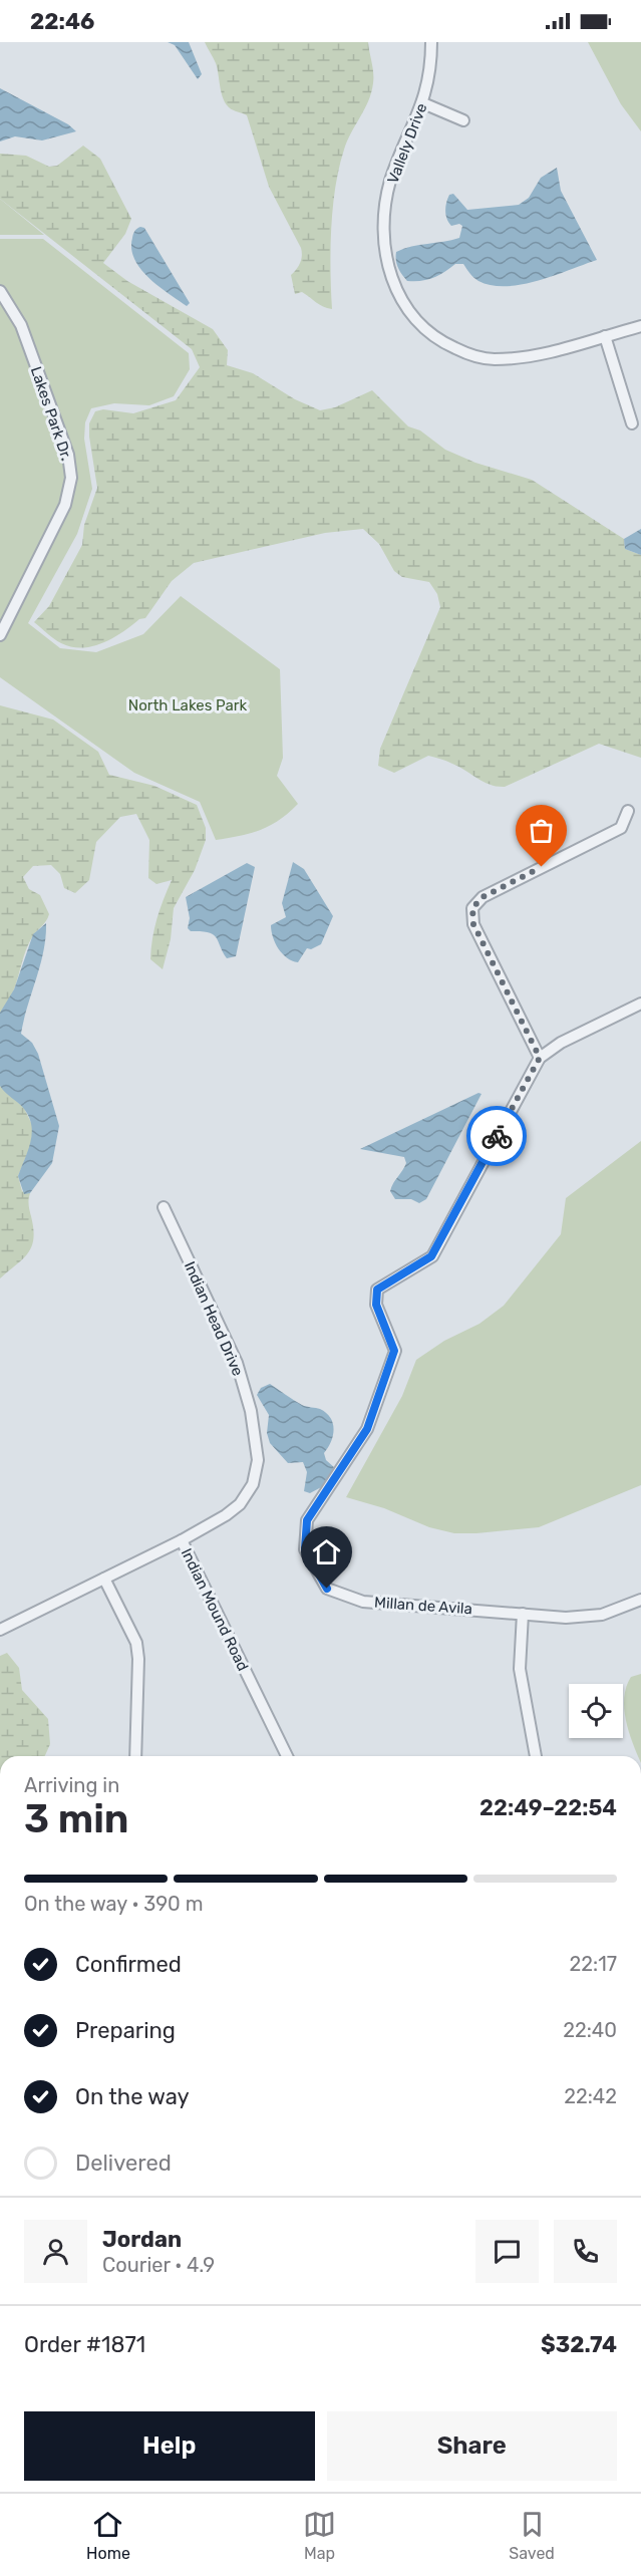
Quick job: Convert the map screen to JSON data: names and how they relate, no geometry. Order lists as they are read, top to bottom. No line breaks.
{"streets":{"street":["Vallely Drive","Lakes Park Dr.","Indian Head Drive","Millan de Avila","Indian Mound Road"]},"crossings":[["Indian Head Drive","Indian Mound Road"]],"parks":["North Lakes Park"],"page":{"status":"22:46","heading":["3 min","Arriving in","22:49–22:54"],"panel":["Jordan","Courier · 4.9","Order #1871","$32.74"],"bar":"On the way · 390 m","list":[["Confirmed","22:17"],["Preparing","22:40"],["On the way","22:42"],"Delivered"],"buttons":["Help","Share"],"tabs":["Home","Map","Saved"]}}
